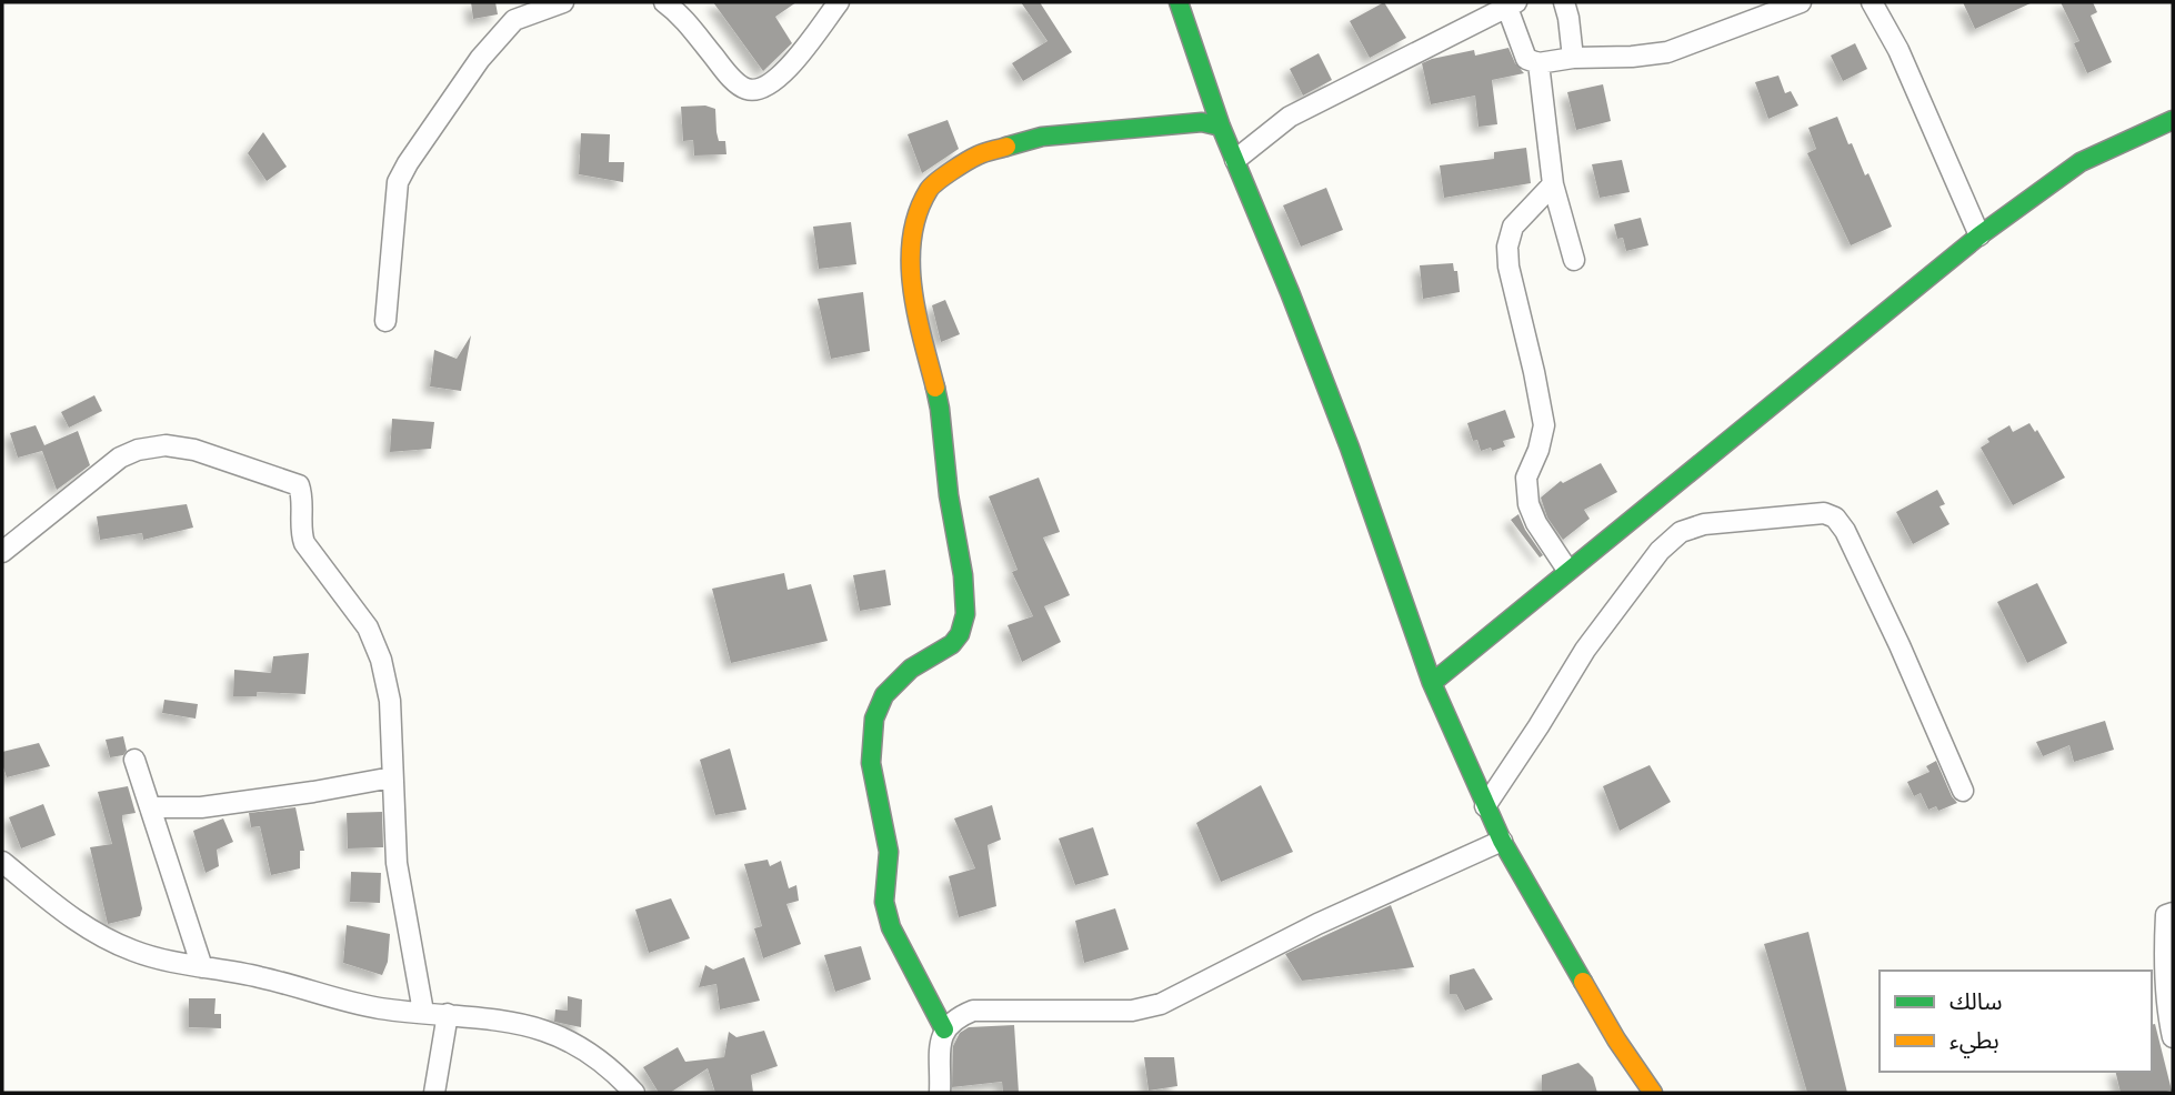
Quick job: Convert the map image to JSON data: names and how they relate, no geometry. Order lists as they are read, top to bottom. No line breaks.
{"legend":["سالك","بطيء"]}
